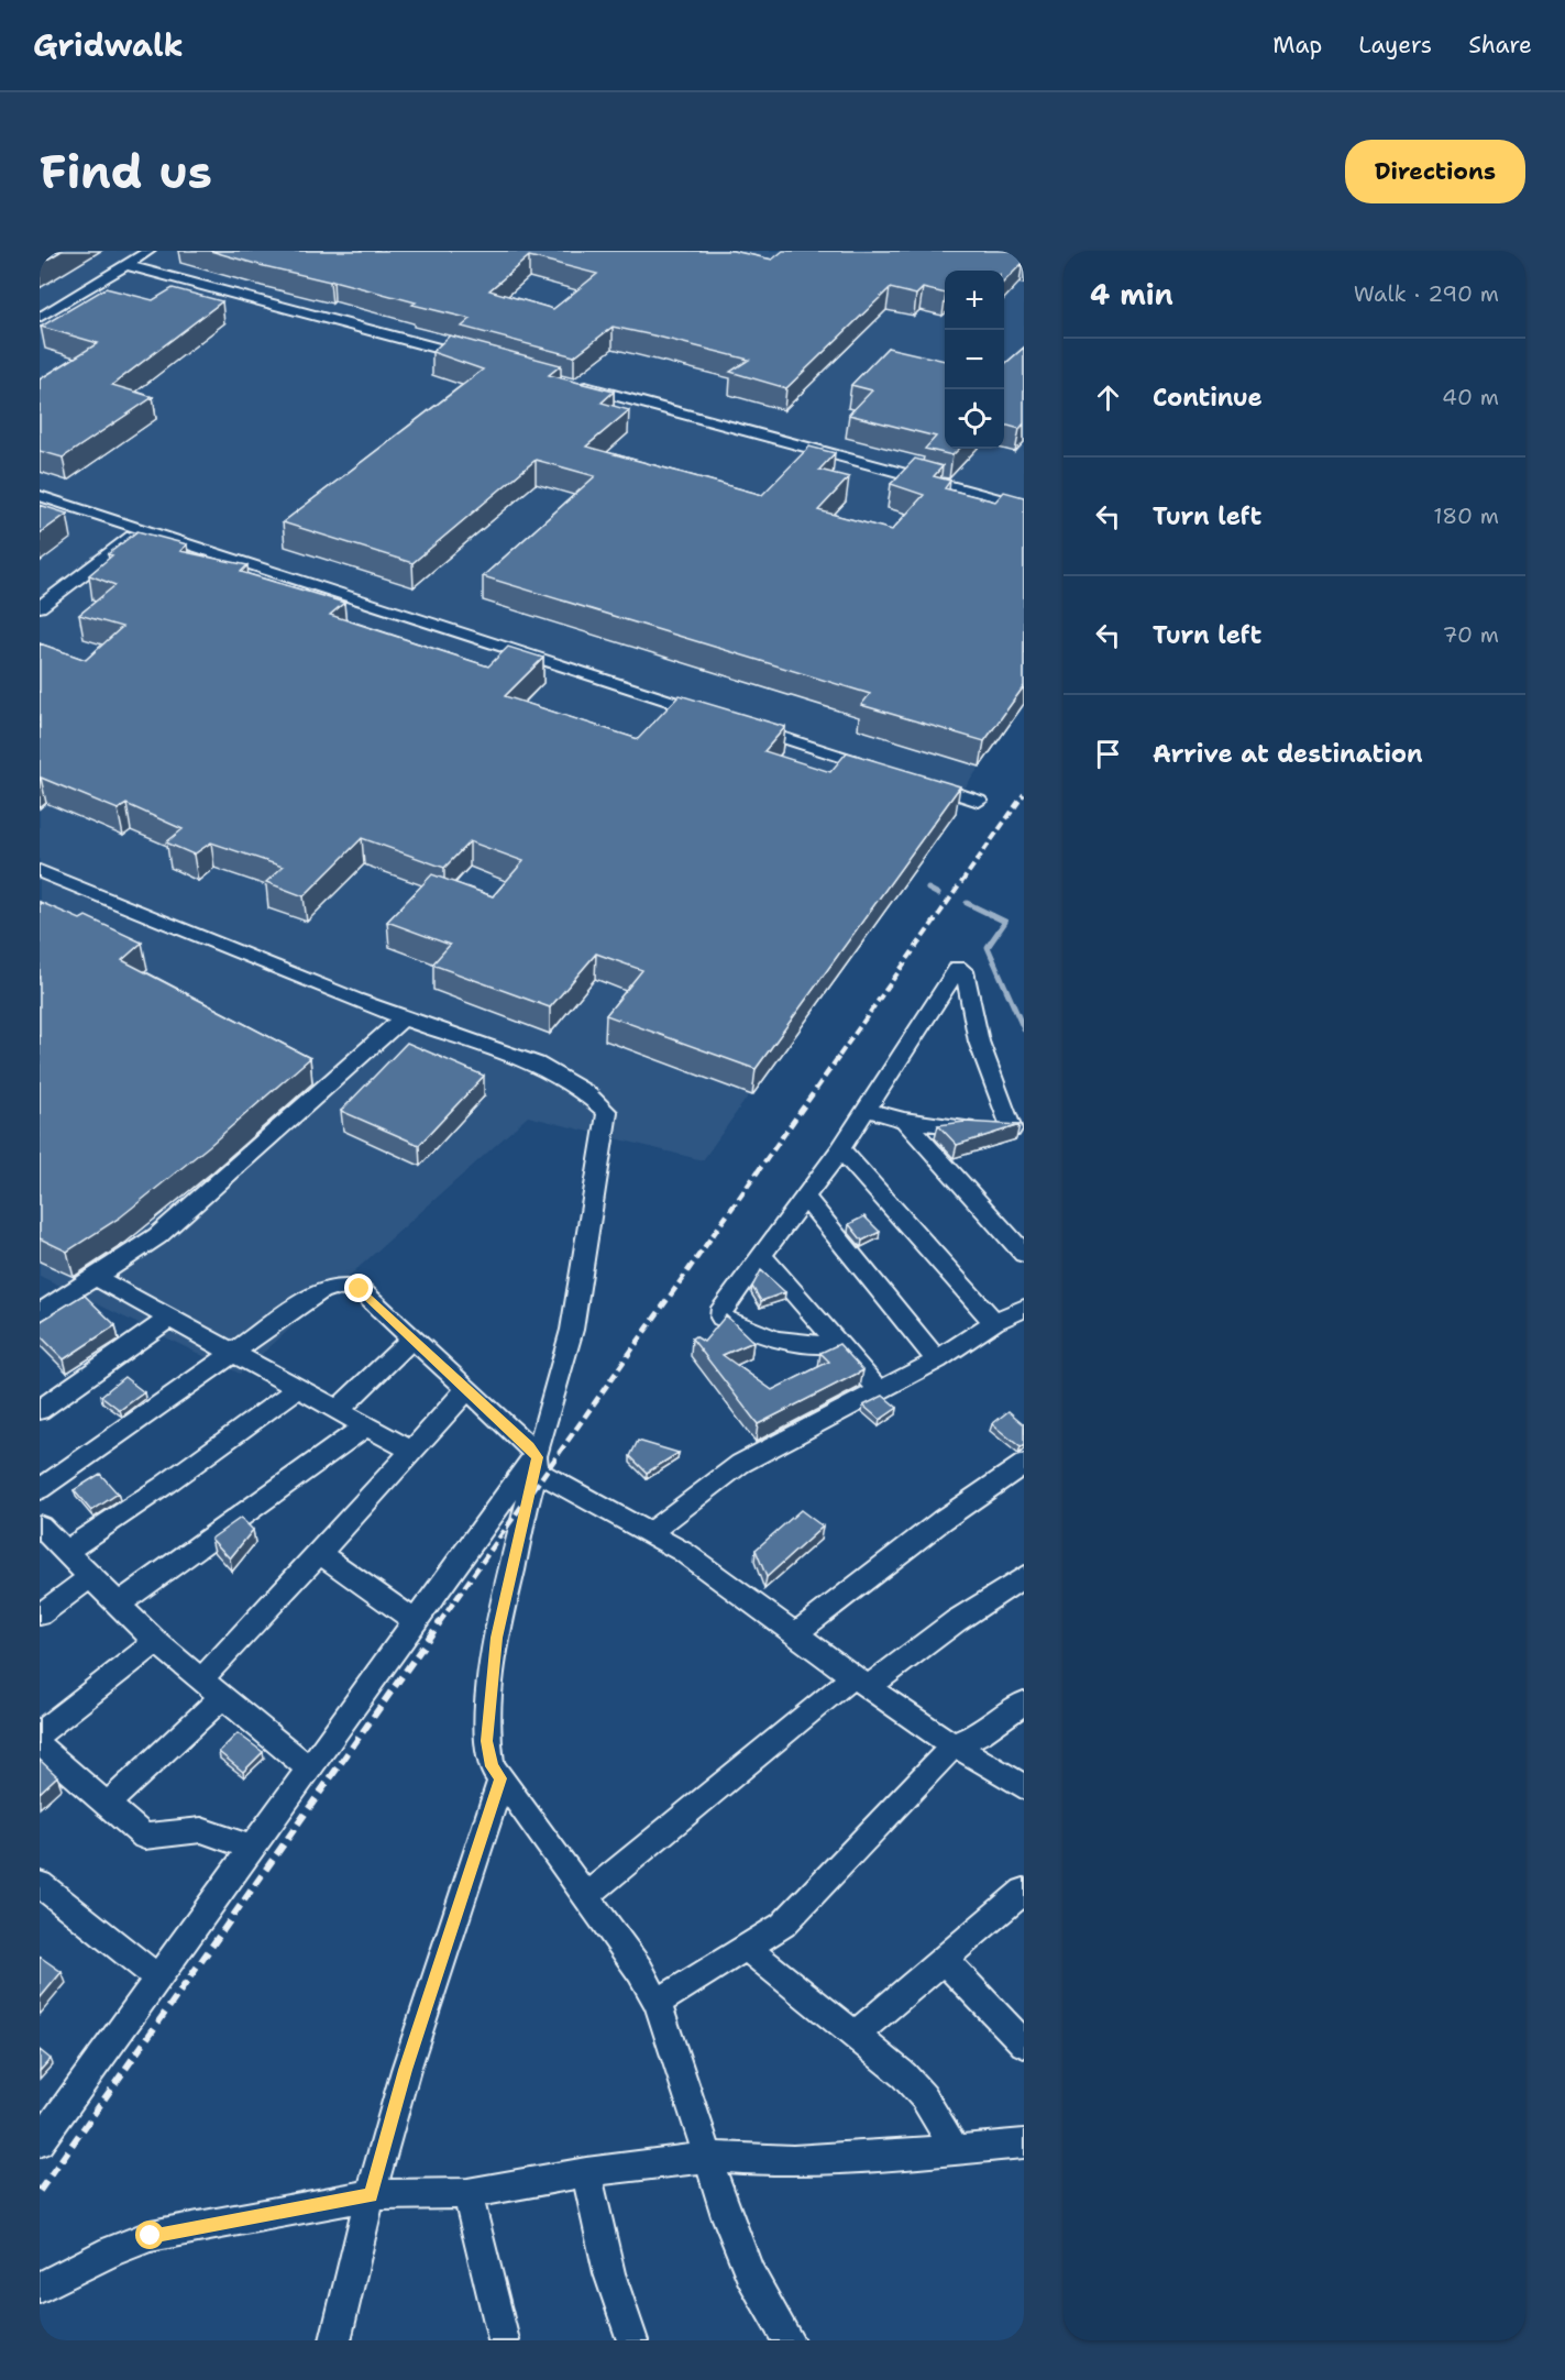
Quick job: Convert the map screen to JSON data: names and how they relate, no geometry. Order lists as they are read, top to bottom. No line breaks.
{"page":{"header":"Gridwalk","nav":["Map","Layers","Share"],"buttons":"Directions","title":"Find us","heading":["4 min","Walk · 290 m"],"map_buttons":["+","−"],"list":[["Continue","40 m"],["Turn left","180 m"],["Turn left","70 m"],"Arrive at destination"]}}
